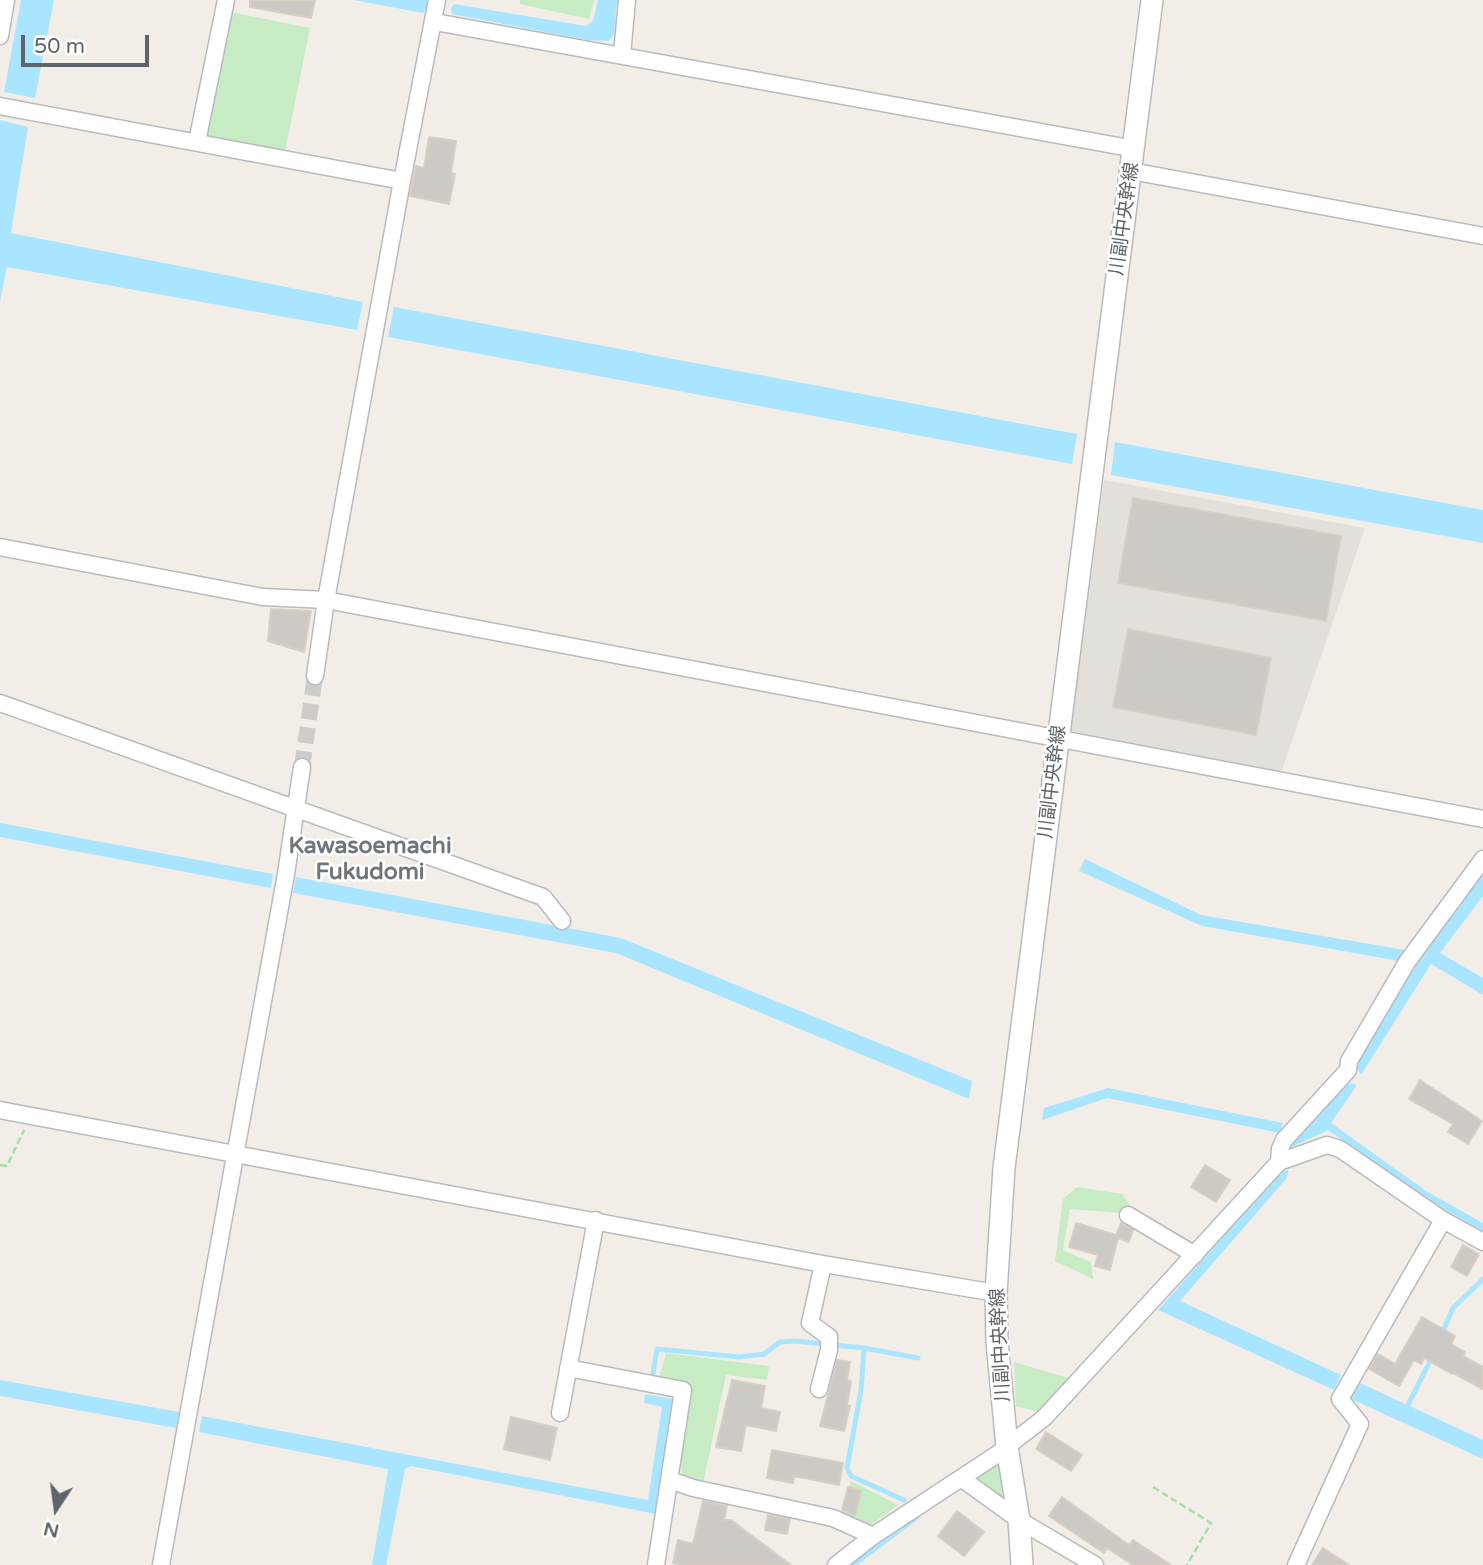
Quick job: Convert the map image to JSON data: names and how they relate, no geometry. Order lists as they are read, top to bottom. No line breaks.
{"streets":{"street":["川副中央幹線"]},"districts":["Kawasoemachi Fukudomi"],"scale_bar":"50 m","north":"bottom"}
